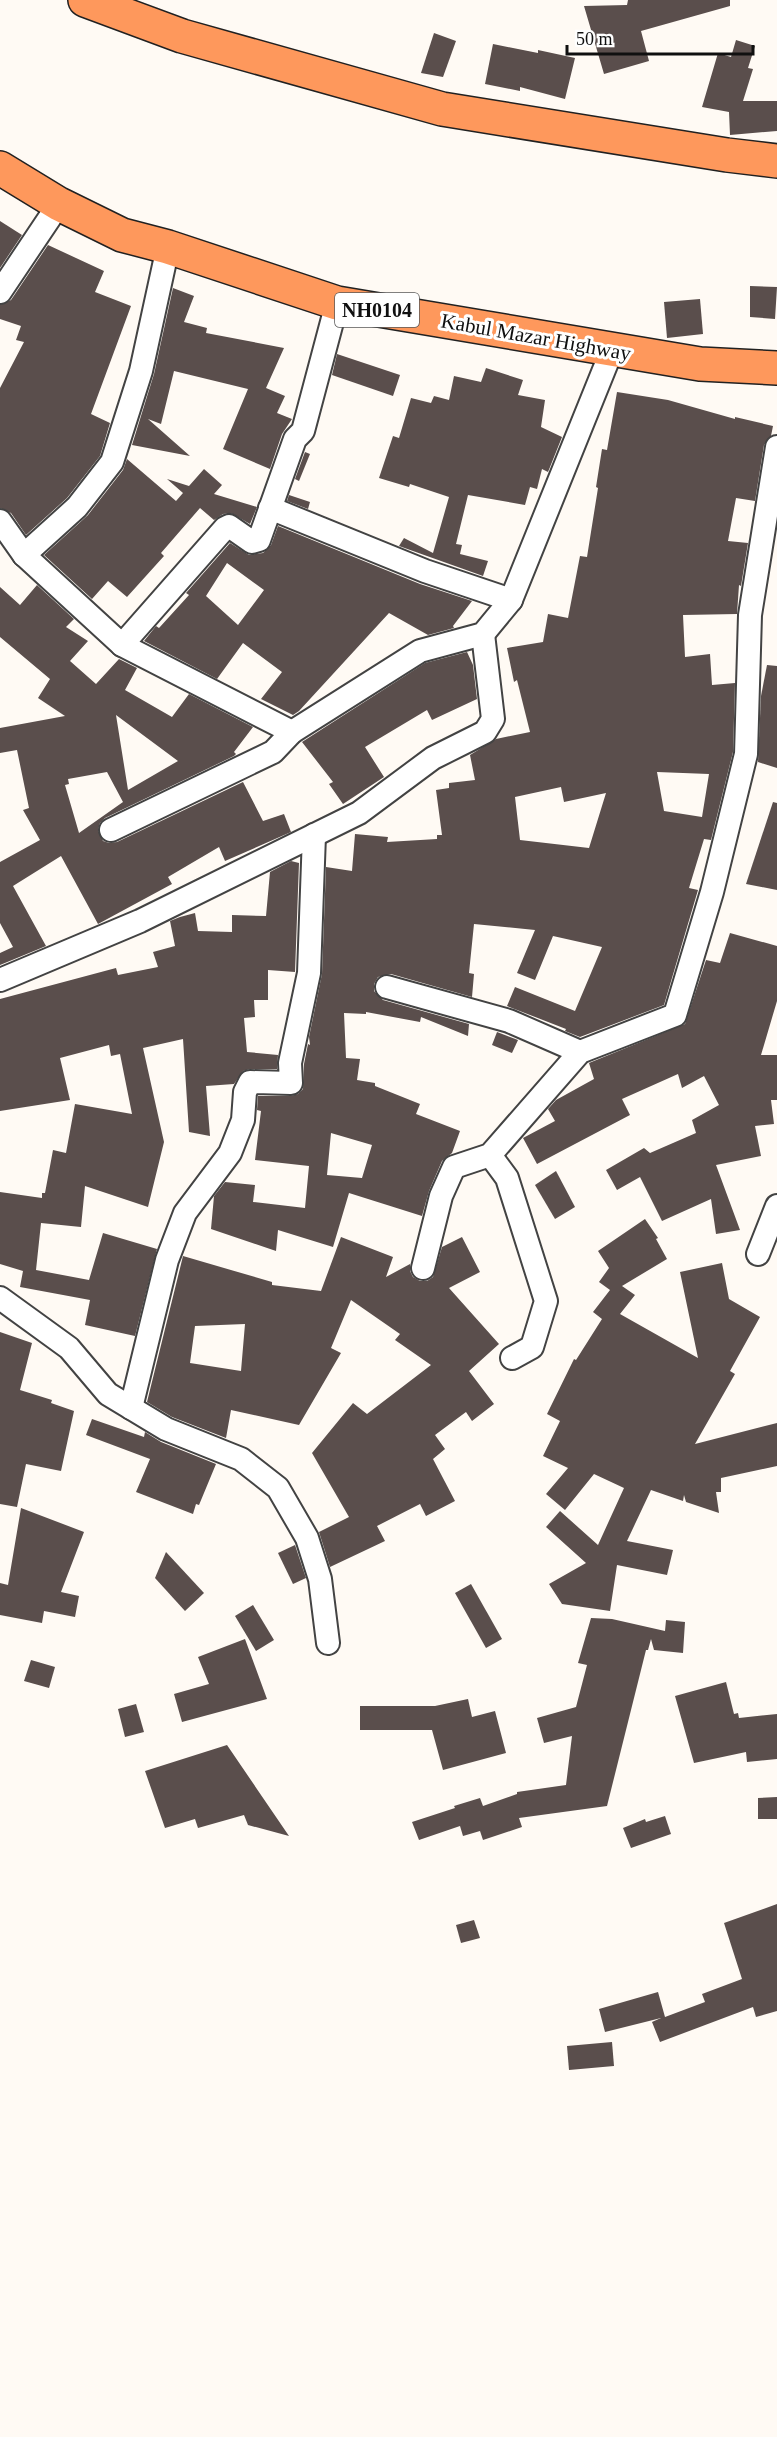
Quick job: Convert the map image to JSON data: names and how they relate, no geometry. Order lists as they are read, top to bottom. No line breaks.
{"streets":{"highway":["NH0104","Kabul Mazar Highway"]},"scale_bar":"50 m"}
